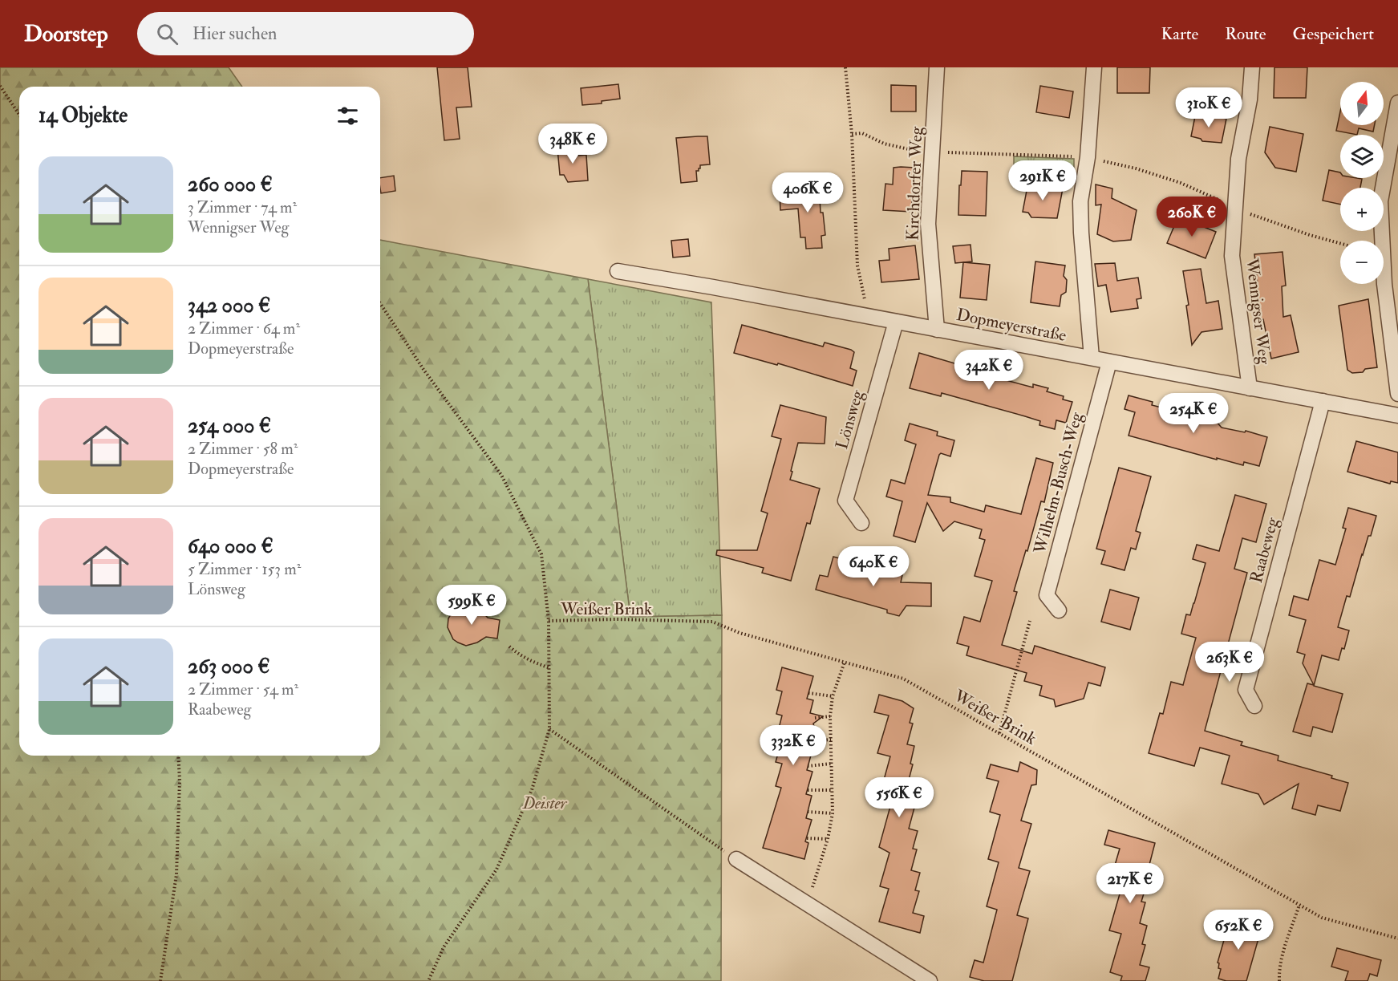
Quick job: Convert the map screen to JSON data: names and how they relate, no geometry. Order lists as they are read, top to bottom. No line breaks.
{"streets":{"street":["Kirchdorfer Weg","Wennigser Weg","Dopmeyerstraße","Lönsweg","Wilhelm-Busch-Weg","Raabeweg"],"path":["Weißer Brink"]},"crossings":[["Kirchdorfer Weg","Dopmeyerstraße"],["Wennigser Weg","Dopmeyerstraße"],["Dopmeyerstraße","Lönsweg"],["Dopmeyerstraße","Wilhelm-Busch-Weg"],["Dopmeyerstraße","Raabeweg"]],"parks":["Deister"],"north":"top","page":{"header":"Doorstep","search":"Hier suchen","nav":["Karte","Route","Gespeichert"],"map_buttons":["+","−"],"heading":"14 Objekte","price":["310K €","348K €","291K €","406K €","260K €","342K €","254K €","640K €","599K €","263K €","332K €","556K €","217K €","652K €"],"list":[{"name":"260 000 €","note":"3 Zimmer · 74 m² · Wennigser Weg"},{"name":"342 000 €","note":"2 Zimmer · 64 m² · Dopmeyerstraße"},{"name":"254 000 €","note":"2 Zimmer · 58 m² · Dopmeyerstraße"},{"name":"640 000 €","note":"5 Zimmer · 153 m² · Lönsweg"},{"name":"263 000 €","note":"2 Zimmer · 54 m² · Raabeweg"}]}}
